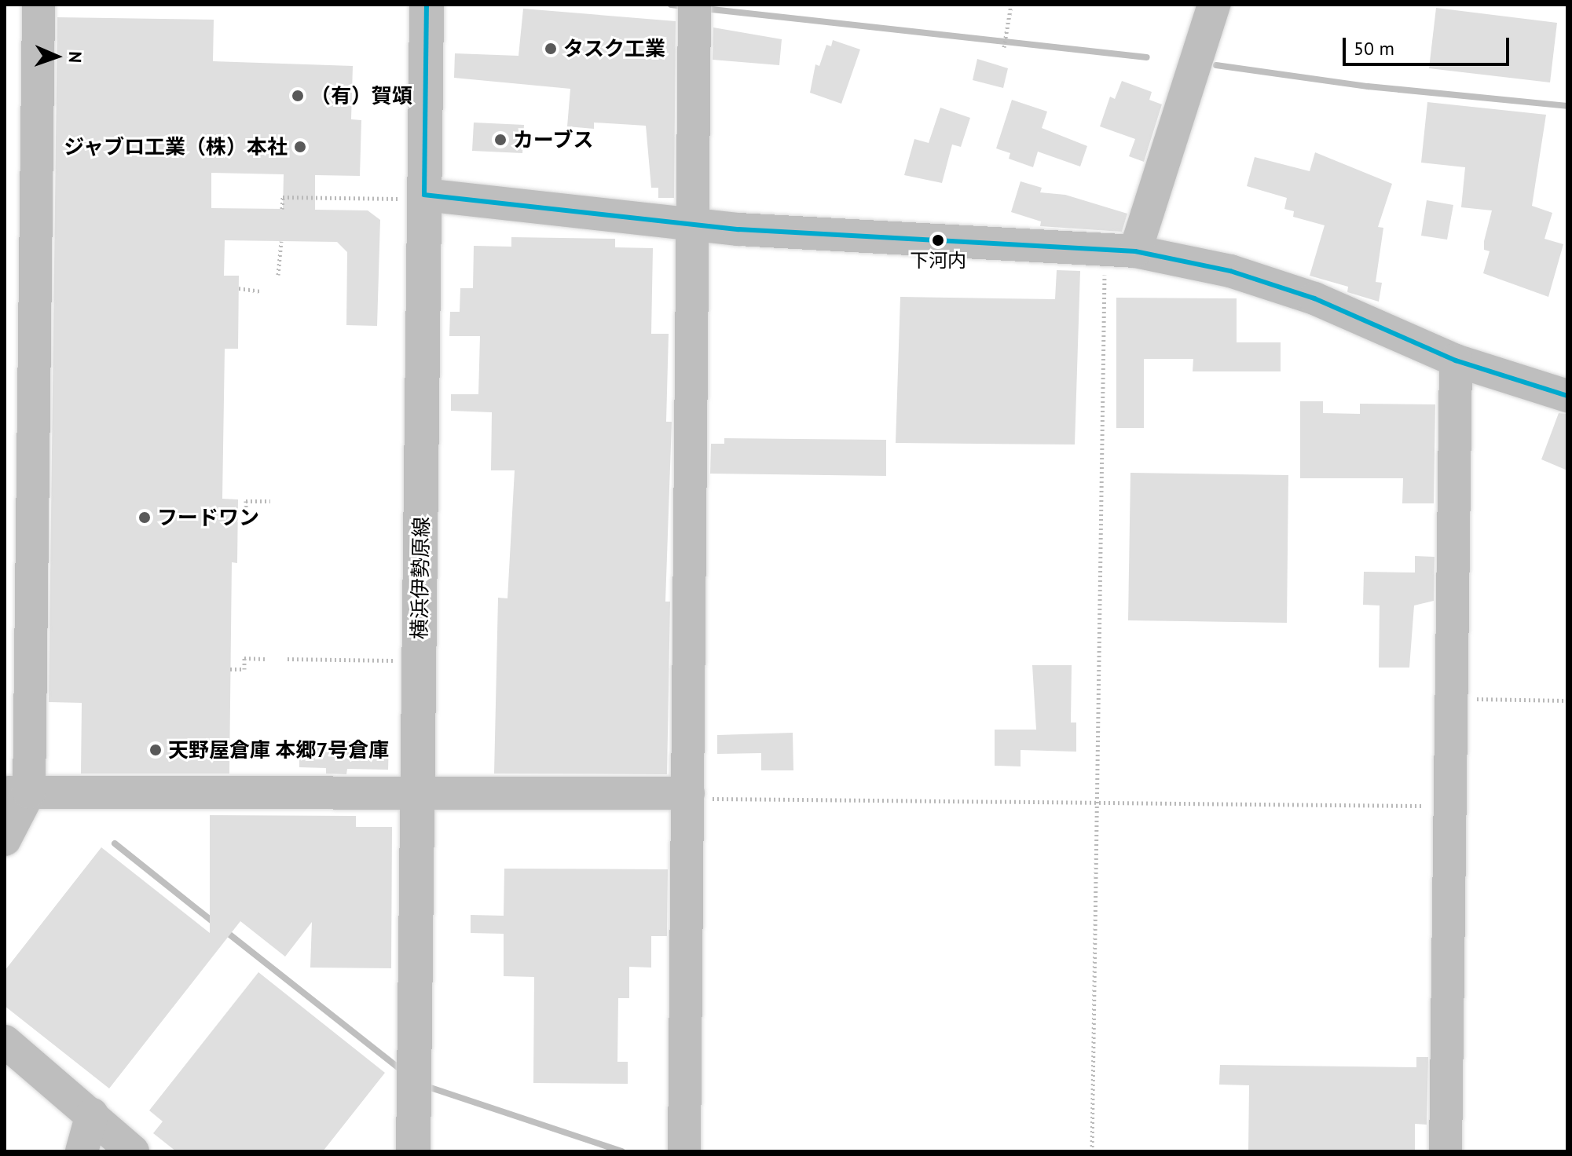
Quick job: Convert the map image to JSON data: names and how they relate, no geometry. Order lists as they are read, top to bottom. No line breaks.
{"streets":{"main road":["横浜伊勢原線"]},"places":["タスク工業","（有）賀頌","カーブス","ジャブロ工業（株）本社","下河内","フードワン","天野屋倉庫 本郷7号倉庫"],"scale_bar":"50 m","north":"right"}
